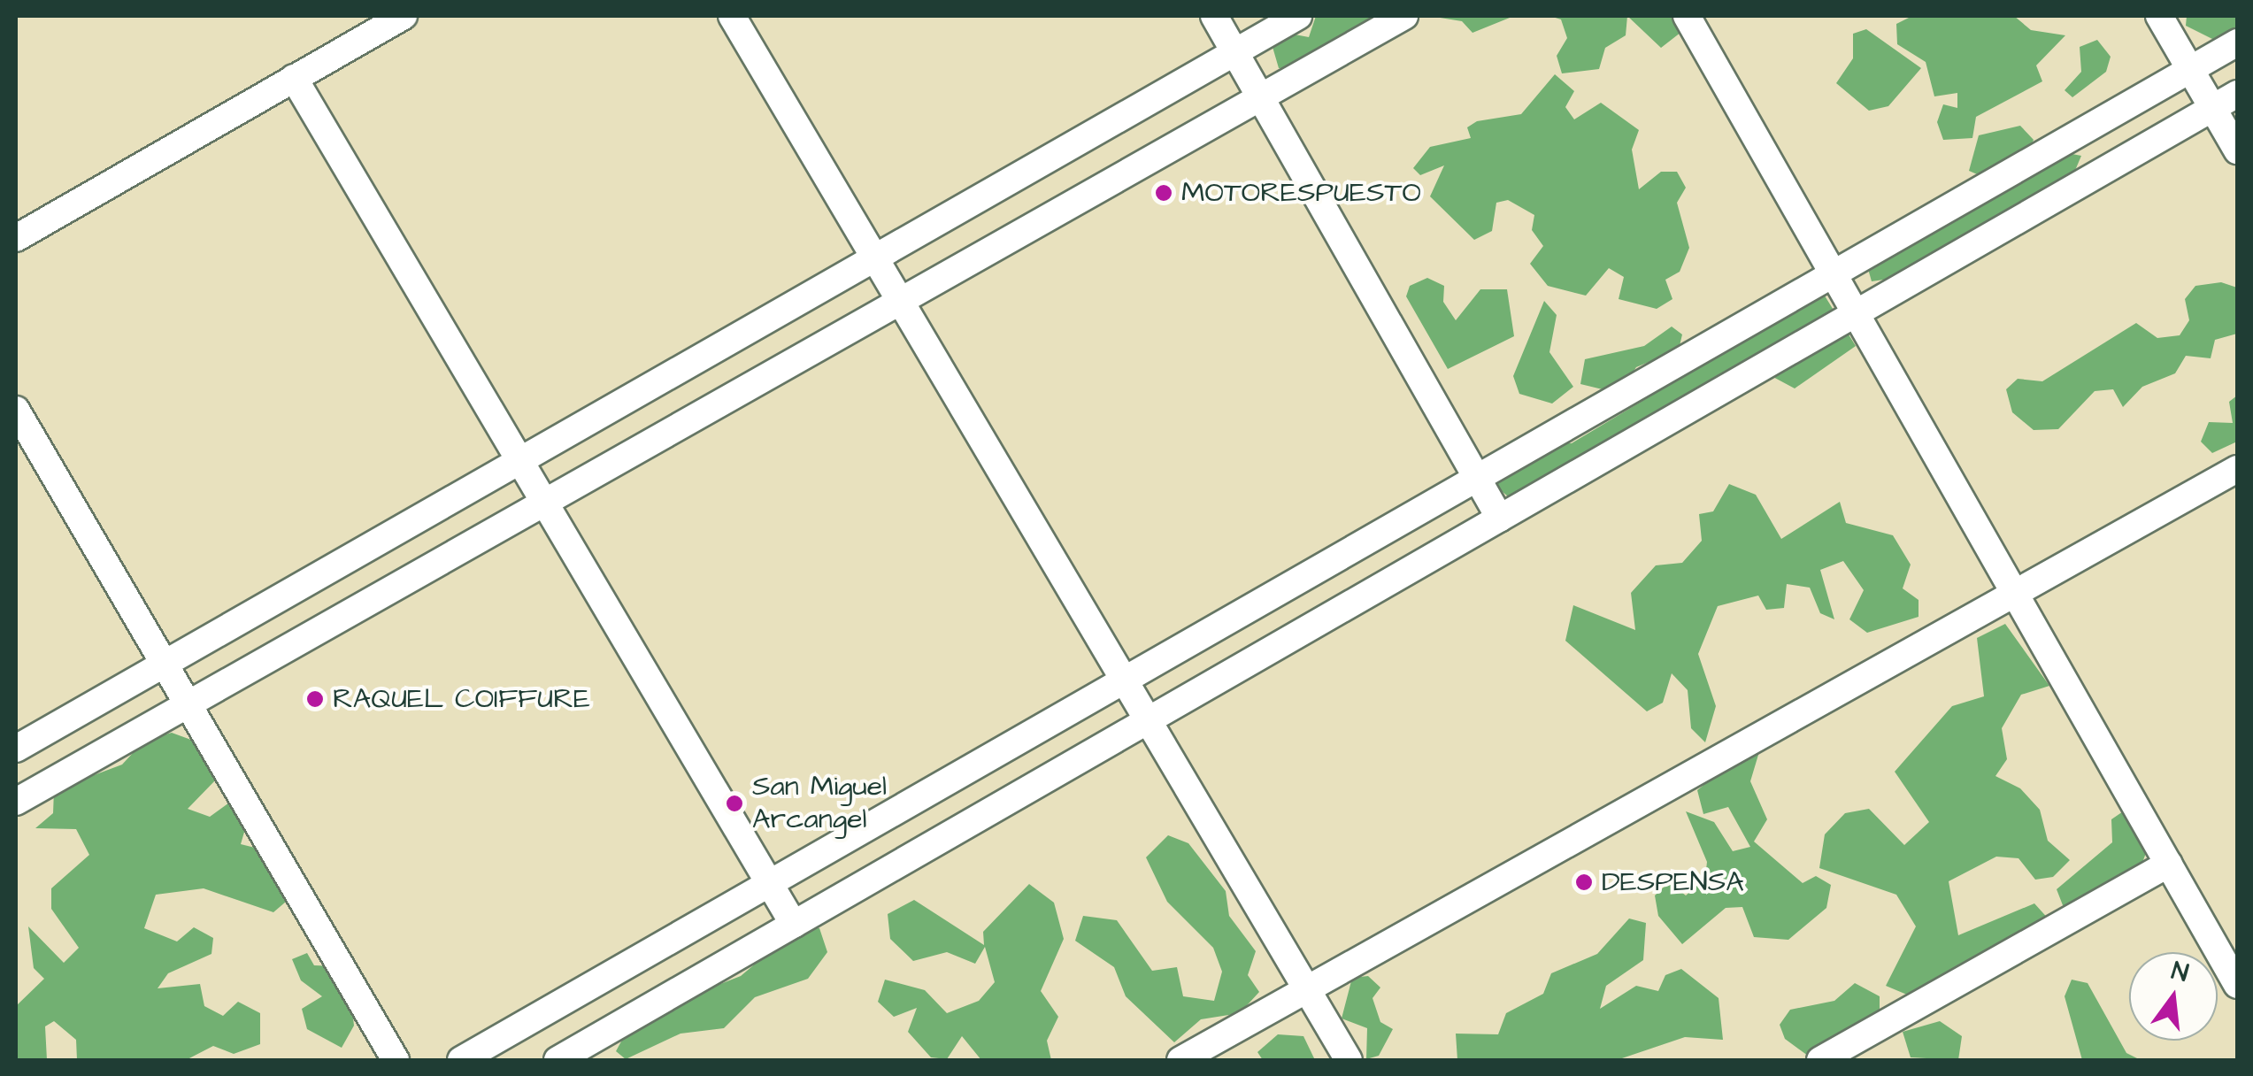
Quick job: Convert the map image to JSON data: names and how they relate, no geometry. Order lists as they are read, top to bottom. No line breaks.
{"places":["MOTORESPUESTO","RAQUEL COIFFURE","San Miguel Arcangel","DESPENSA"],"north":"top"}
